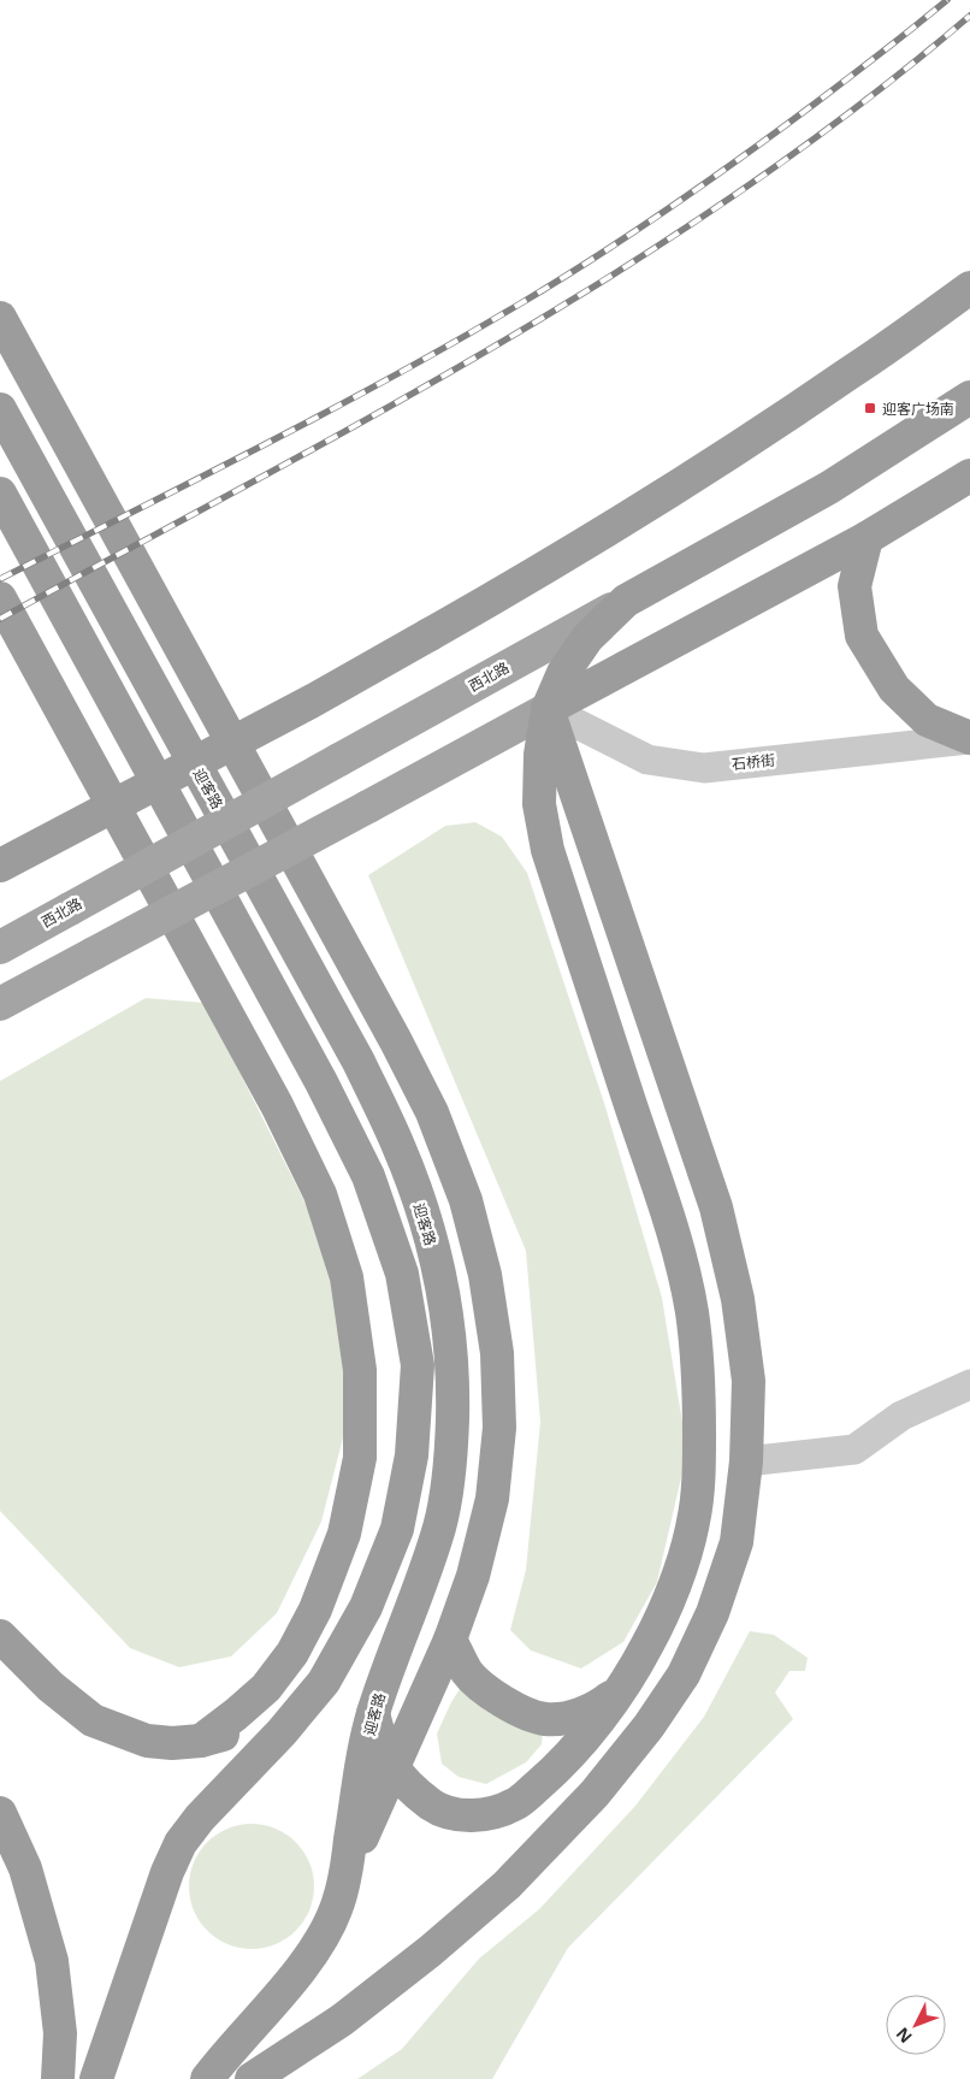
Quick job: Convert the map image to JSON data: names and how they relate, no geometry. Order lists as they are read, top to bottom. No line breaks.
{"streets":{"highway":["西北路","迎客路"],"street":["石桥街"]},"places":{"transit":["迎客广场南"]},"north":"bottom left"}
